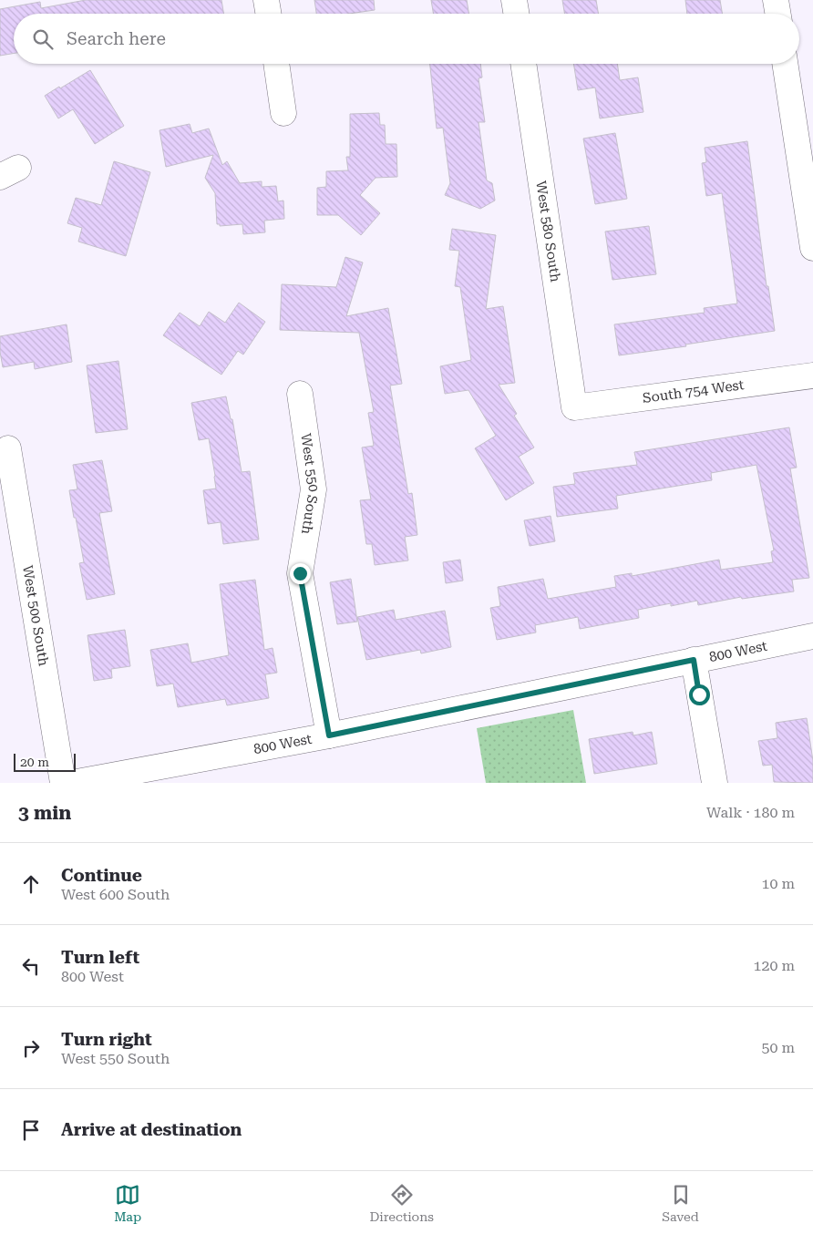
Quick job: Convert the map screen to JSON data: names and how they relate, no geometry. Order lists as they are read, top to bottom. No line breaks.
{"streets":{"street":["West 580 South","South 754 West","West 550 South","West 500 South","800 West"]},"crossings":[["West 580 South","South 754 West"],["West 550 South","800 West"]],"scale_bar":"20 m","page":{"search":"Search here","scale":"20 m","heading":["3 min","Walk · 180 m"],"list":[["Continue","West 600 South","10 m"],["Turn left","800 West","120 m"],["Turn right","West 550 South","50 m"],"Arrive at destination"],"nav":["Map","Directions","Saved"]}}
